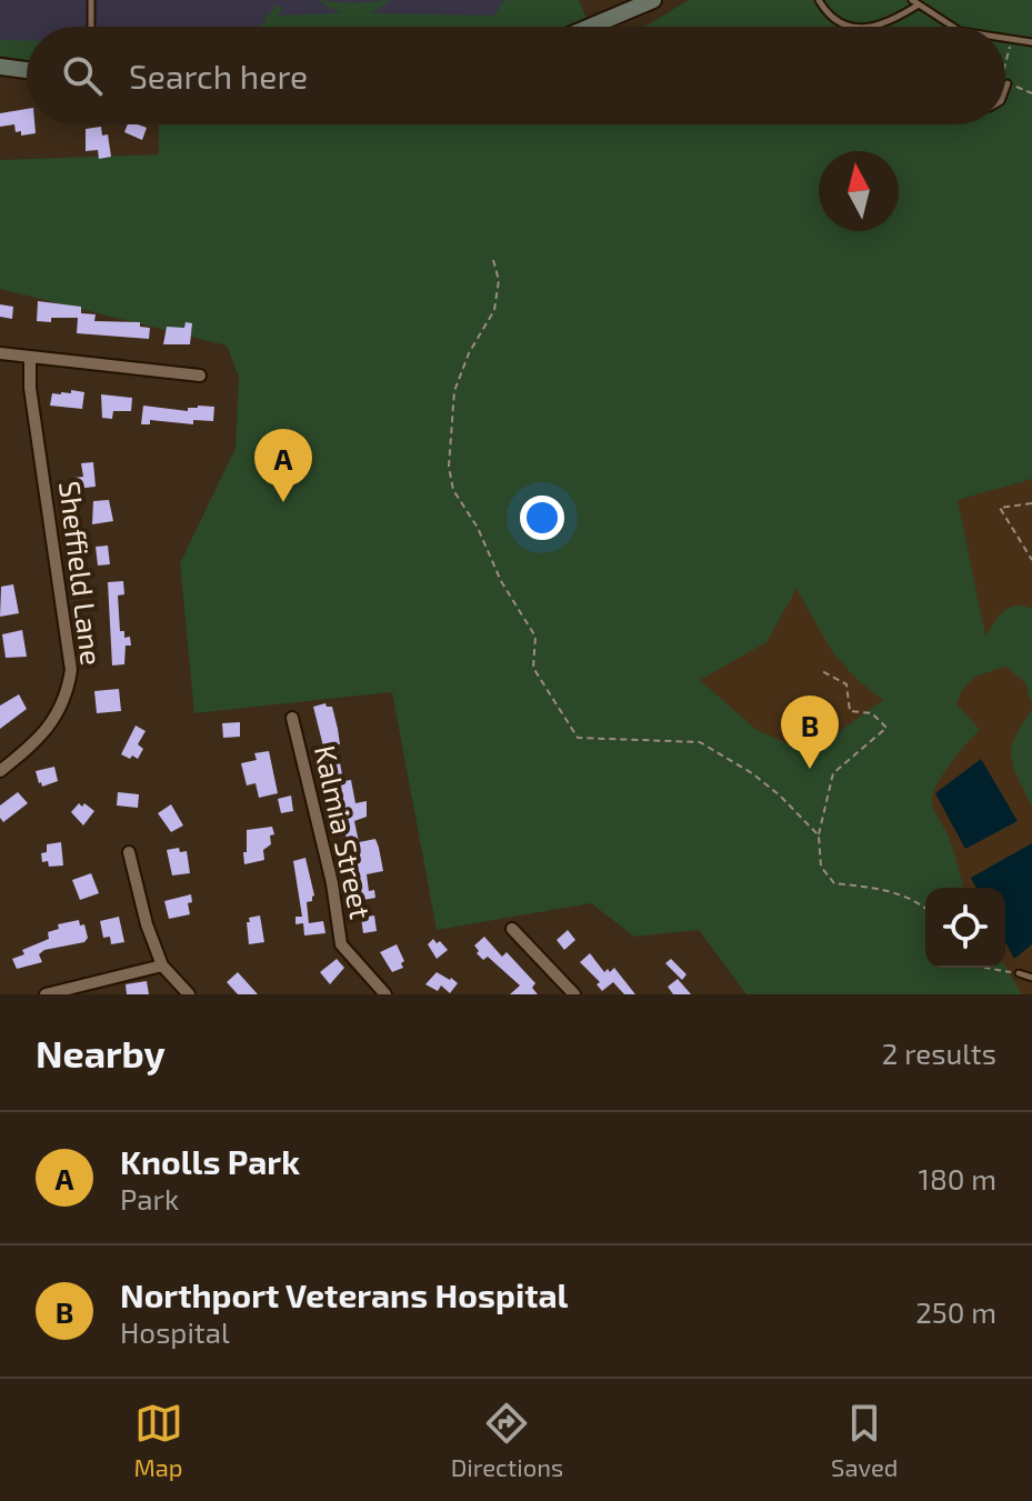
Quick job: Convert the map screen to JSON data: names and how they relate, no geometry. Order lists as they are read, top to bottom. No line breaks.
{"streets":{"street":["Sheffield Lane","Kalmia Street"]},"north":"top","page":{"search":"Search here","pins":["A","B"],"heading":["Nearby","2 results"],"list":[{"mark":"A","name":"Knolls Park","note":"Park","value":"180 m"},{"mark":"B","name":"Northport Veterans Hospital","note":"Hospital","value":"250 m"}],"nav":["Map","Directions","Saved"]}}
